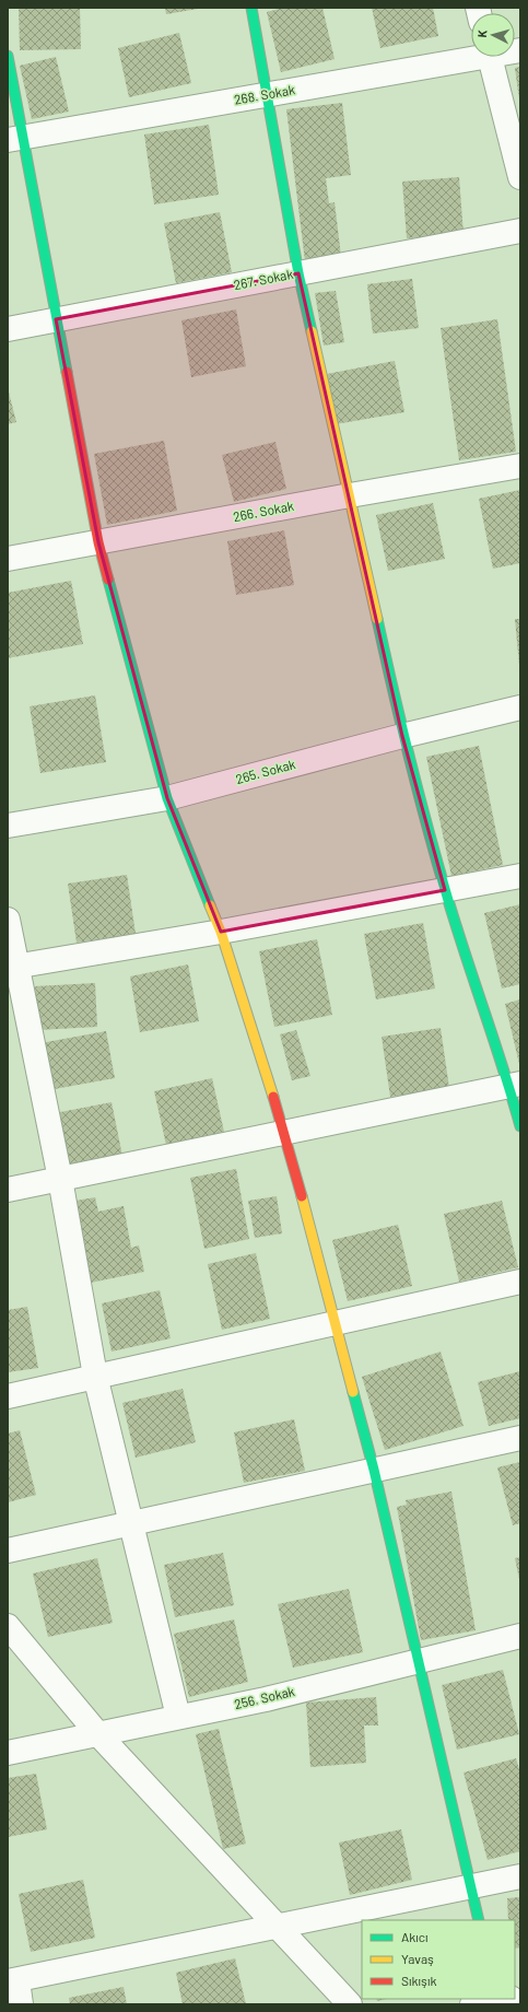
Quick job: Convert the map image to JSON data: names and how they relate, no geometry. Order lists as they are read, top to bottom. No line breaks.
{"streets":{"street":["268. Sokak","267. Sokak","266. Sokak","265. Sokak","256. Sokak"]},"legend":["Akıcı","Yavaş","Sıkışık"],"north":"left"}
